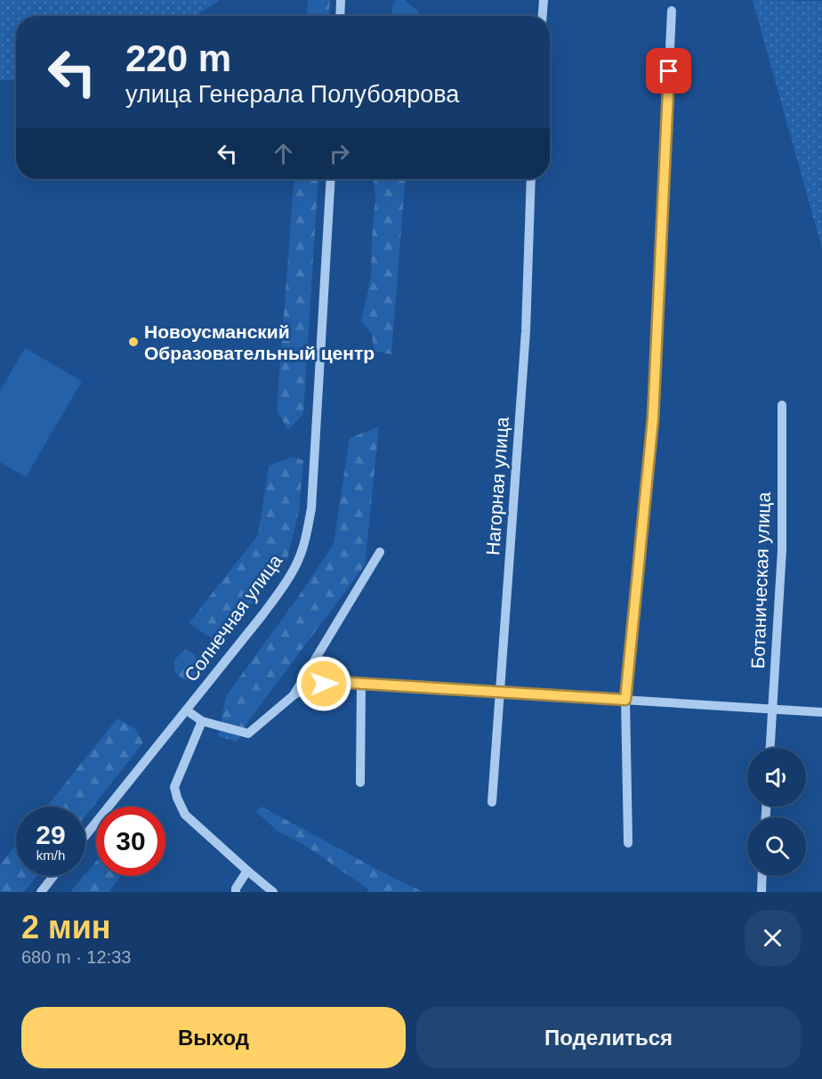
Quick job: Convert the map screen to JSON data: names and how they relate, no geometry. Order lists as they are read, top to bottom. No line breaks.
{"streets":{"street":["Нагорная улица","Ботаническая улица","Солнечная улица"]},"places":["Новоусманский Образовательный центр"],"page":{"turn":["220 m","улица Генерала Полубоярова"],"speed":"29 km/h","limit":"30","heading":["2 мин","680 m · 12:33"],"buttons":["Выход","Поделиться"]}}
